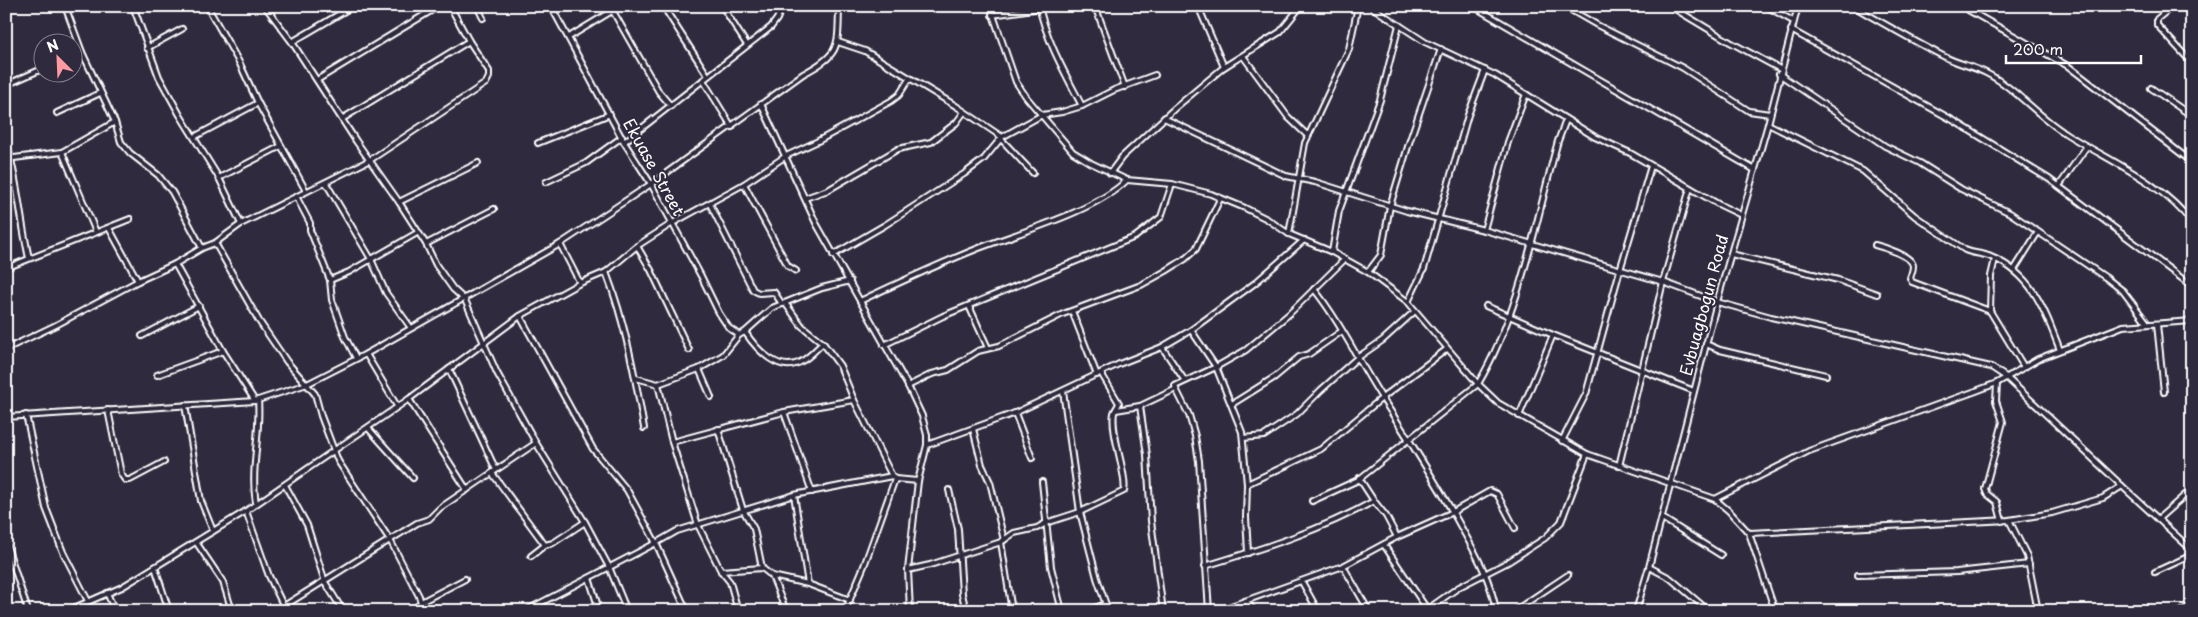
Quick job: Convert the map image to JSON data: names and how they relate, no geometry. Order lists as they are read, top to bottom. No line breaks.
{"streets":{"street":["Ekuase Street","Evbuagbogun Road"]},"scale_bar":"200 m","north":"top left"}
